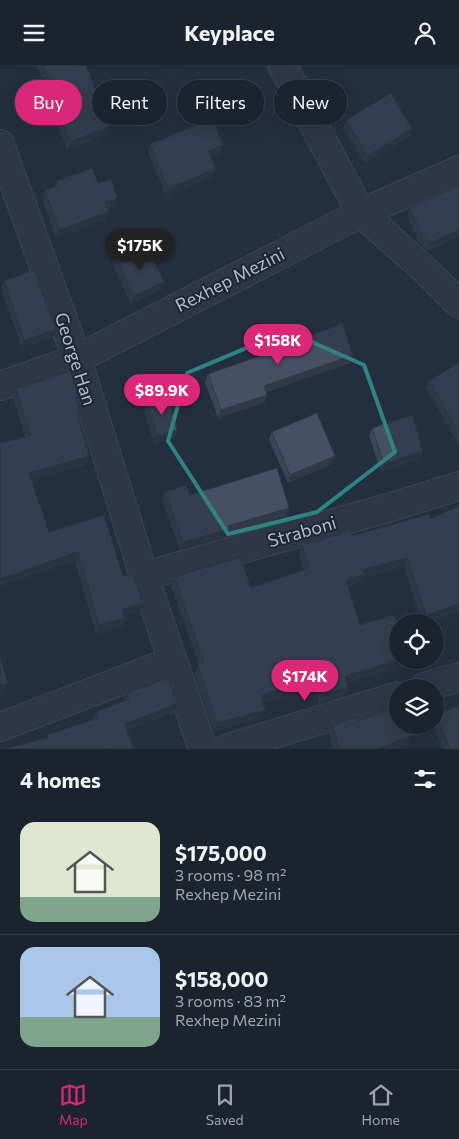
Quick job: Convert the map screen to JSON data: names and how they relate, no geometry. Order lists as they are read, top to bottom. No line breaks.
{"streets":{"street":["Rexhep Mezini","George Han","Straboni"]},"crossings":[["Rexhep Mezini","George Han"],["George Han","Straboni"]],"page":{"header":"Keyplace","chip":["Buy","Rent","Filters","New"],"price":["$175K","$158K","$89.9K","$174K"],"heading":"4 homes","list":[{"name":"$175,000","note":"3 rooms · 98 m² · Rexhep Mezini"},{"name":"$158,000","note":"3 rooms · 83 m² · Rexhep Mezini"}],"tabs":["Map","Saved","Home"]}}
